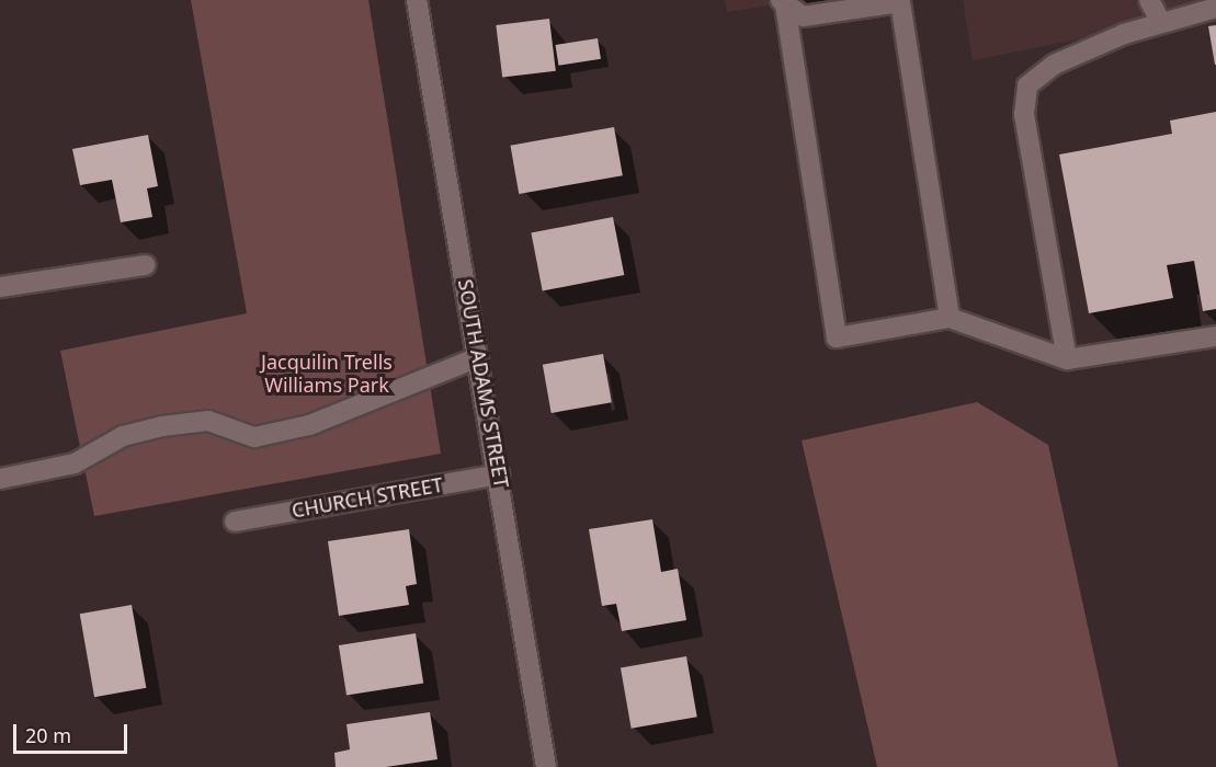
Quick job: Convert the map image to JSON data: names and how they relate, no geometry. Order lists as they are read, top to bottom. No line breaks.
{"streets":{"street":["SOUTH ADAMS STREET","CHURCH STREET"]},"crossings":[["SOUTH ADAMS STREET","CHURCH STREET"]],"parks":["Jacquilin Trells Williams Park"],"scale_bar":"20 m"}
